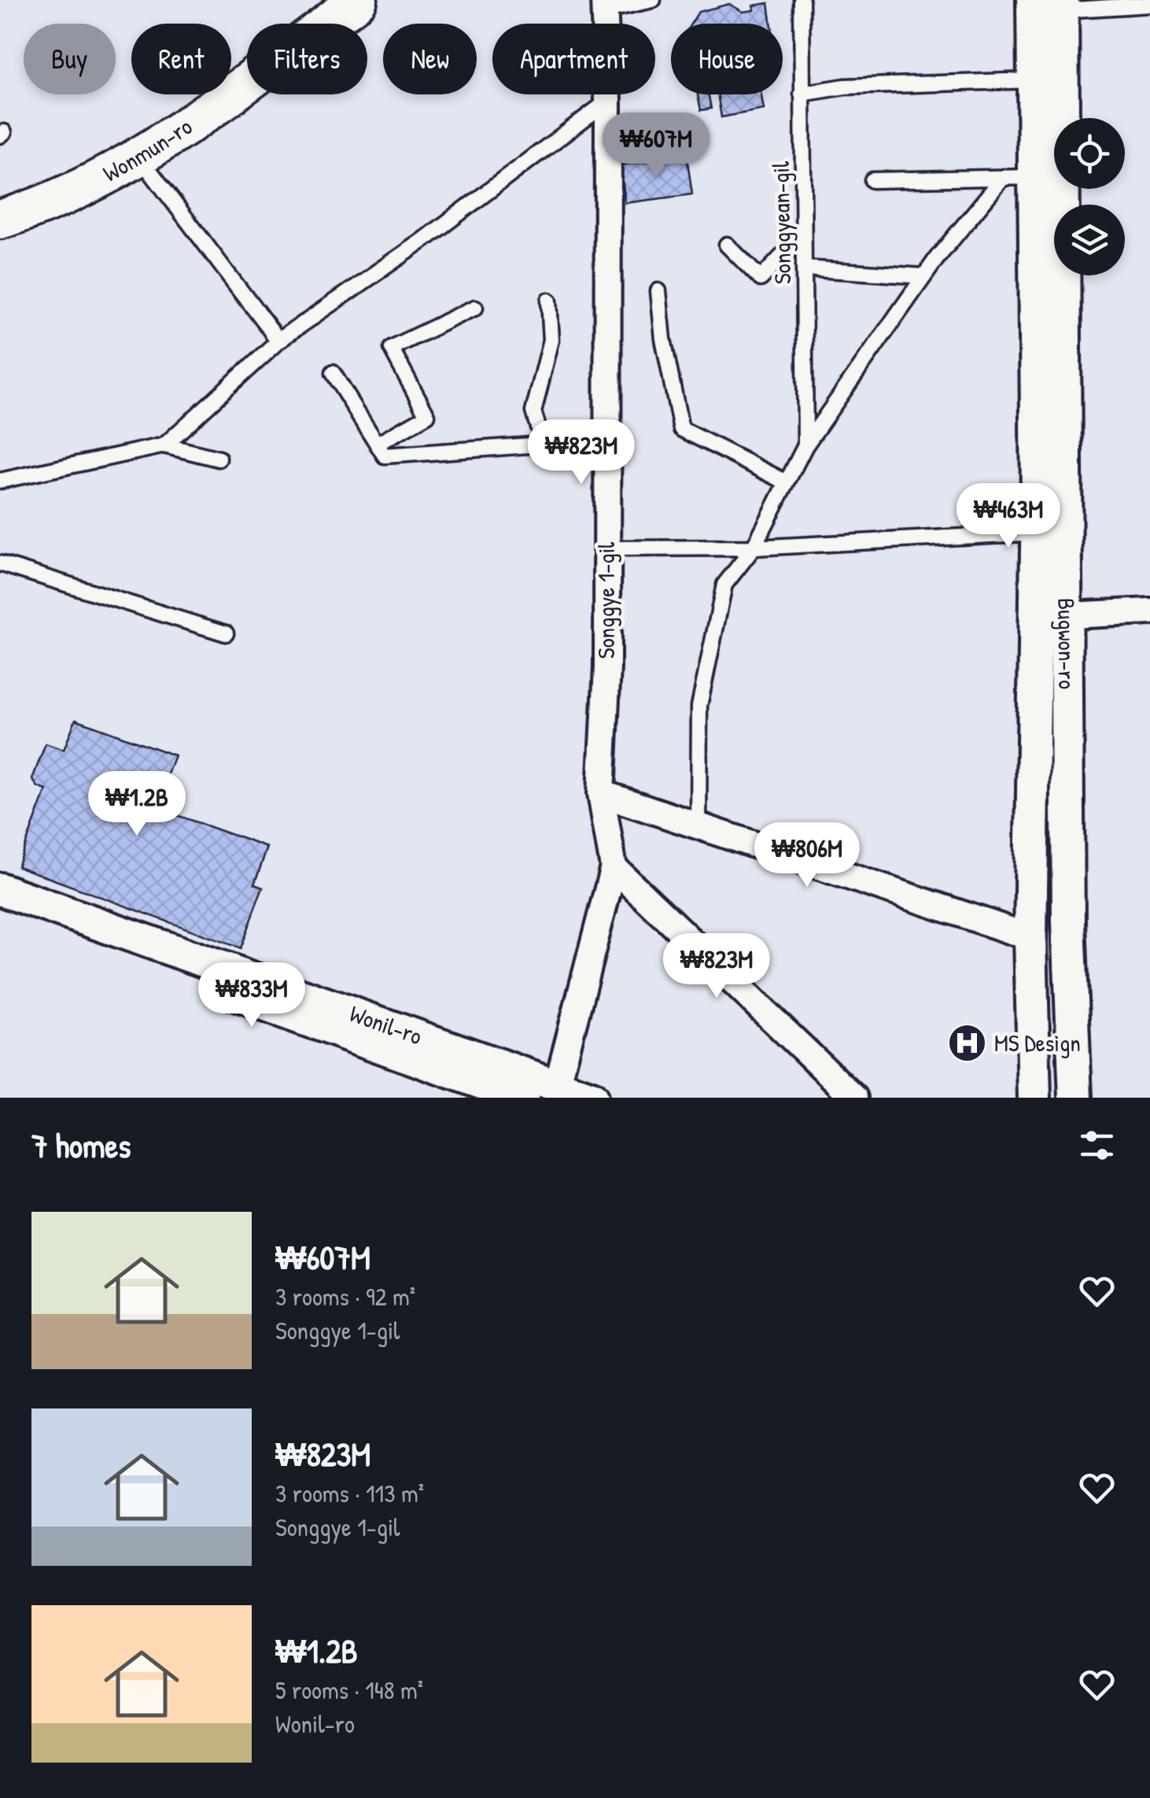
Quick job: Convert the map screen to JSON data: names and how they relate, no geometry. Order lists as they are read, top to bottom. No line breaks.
{"streets":{"main road":["Wonmun-ro"],"street":["Songgye 1-gil","Bugwon-ro","Wonil-ro"],"lane":["Songgyean-gil"]},"crossings":[["Songgyean-gil","Bugwon-ro"]],"places":{"hospital":["MS Design"]},"page":{"chip":["Buy","Rent","Filters","New","Apartment","House"],"price":["₩607M","₩823M","₩463M","₩1.2B","₩806M","₩823M","₩833M"],"heading":"7 homes","list":[{"name":"₩607M","note":"3 rooms · 92 m² · Songgye 1-gil"},{"name":"₩823M","note":"3 rooms · 113 m² · Songgye 1-gil"},{"name":"₩1.2B","note":"5 rooms · 148 m² · Wonil-ro"}]}}
